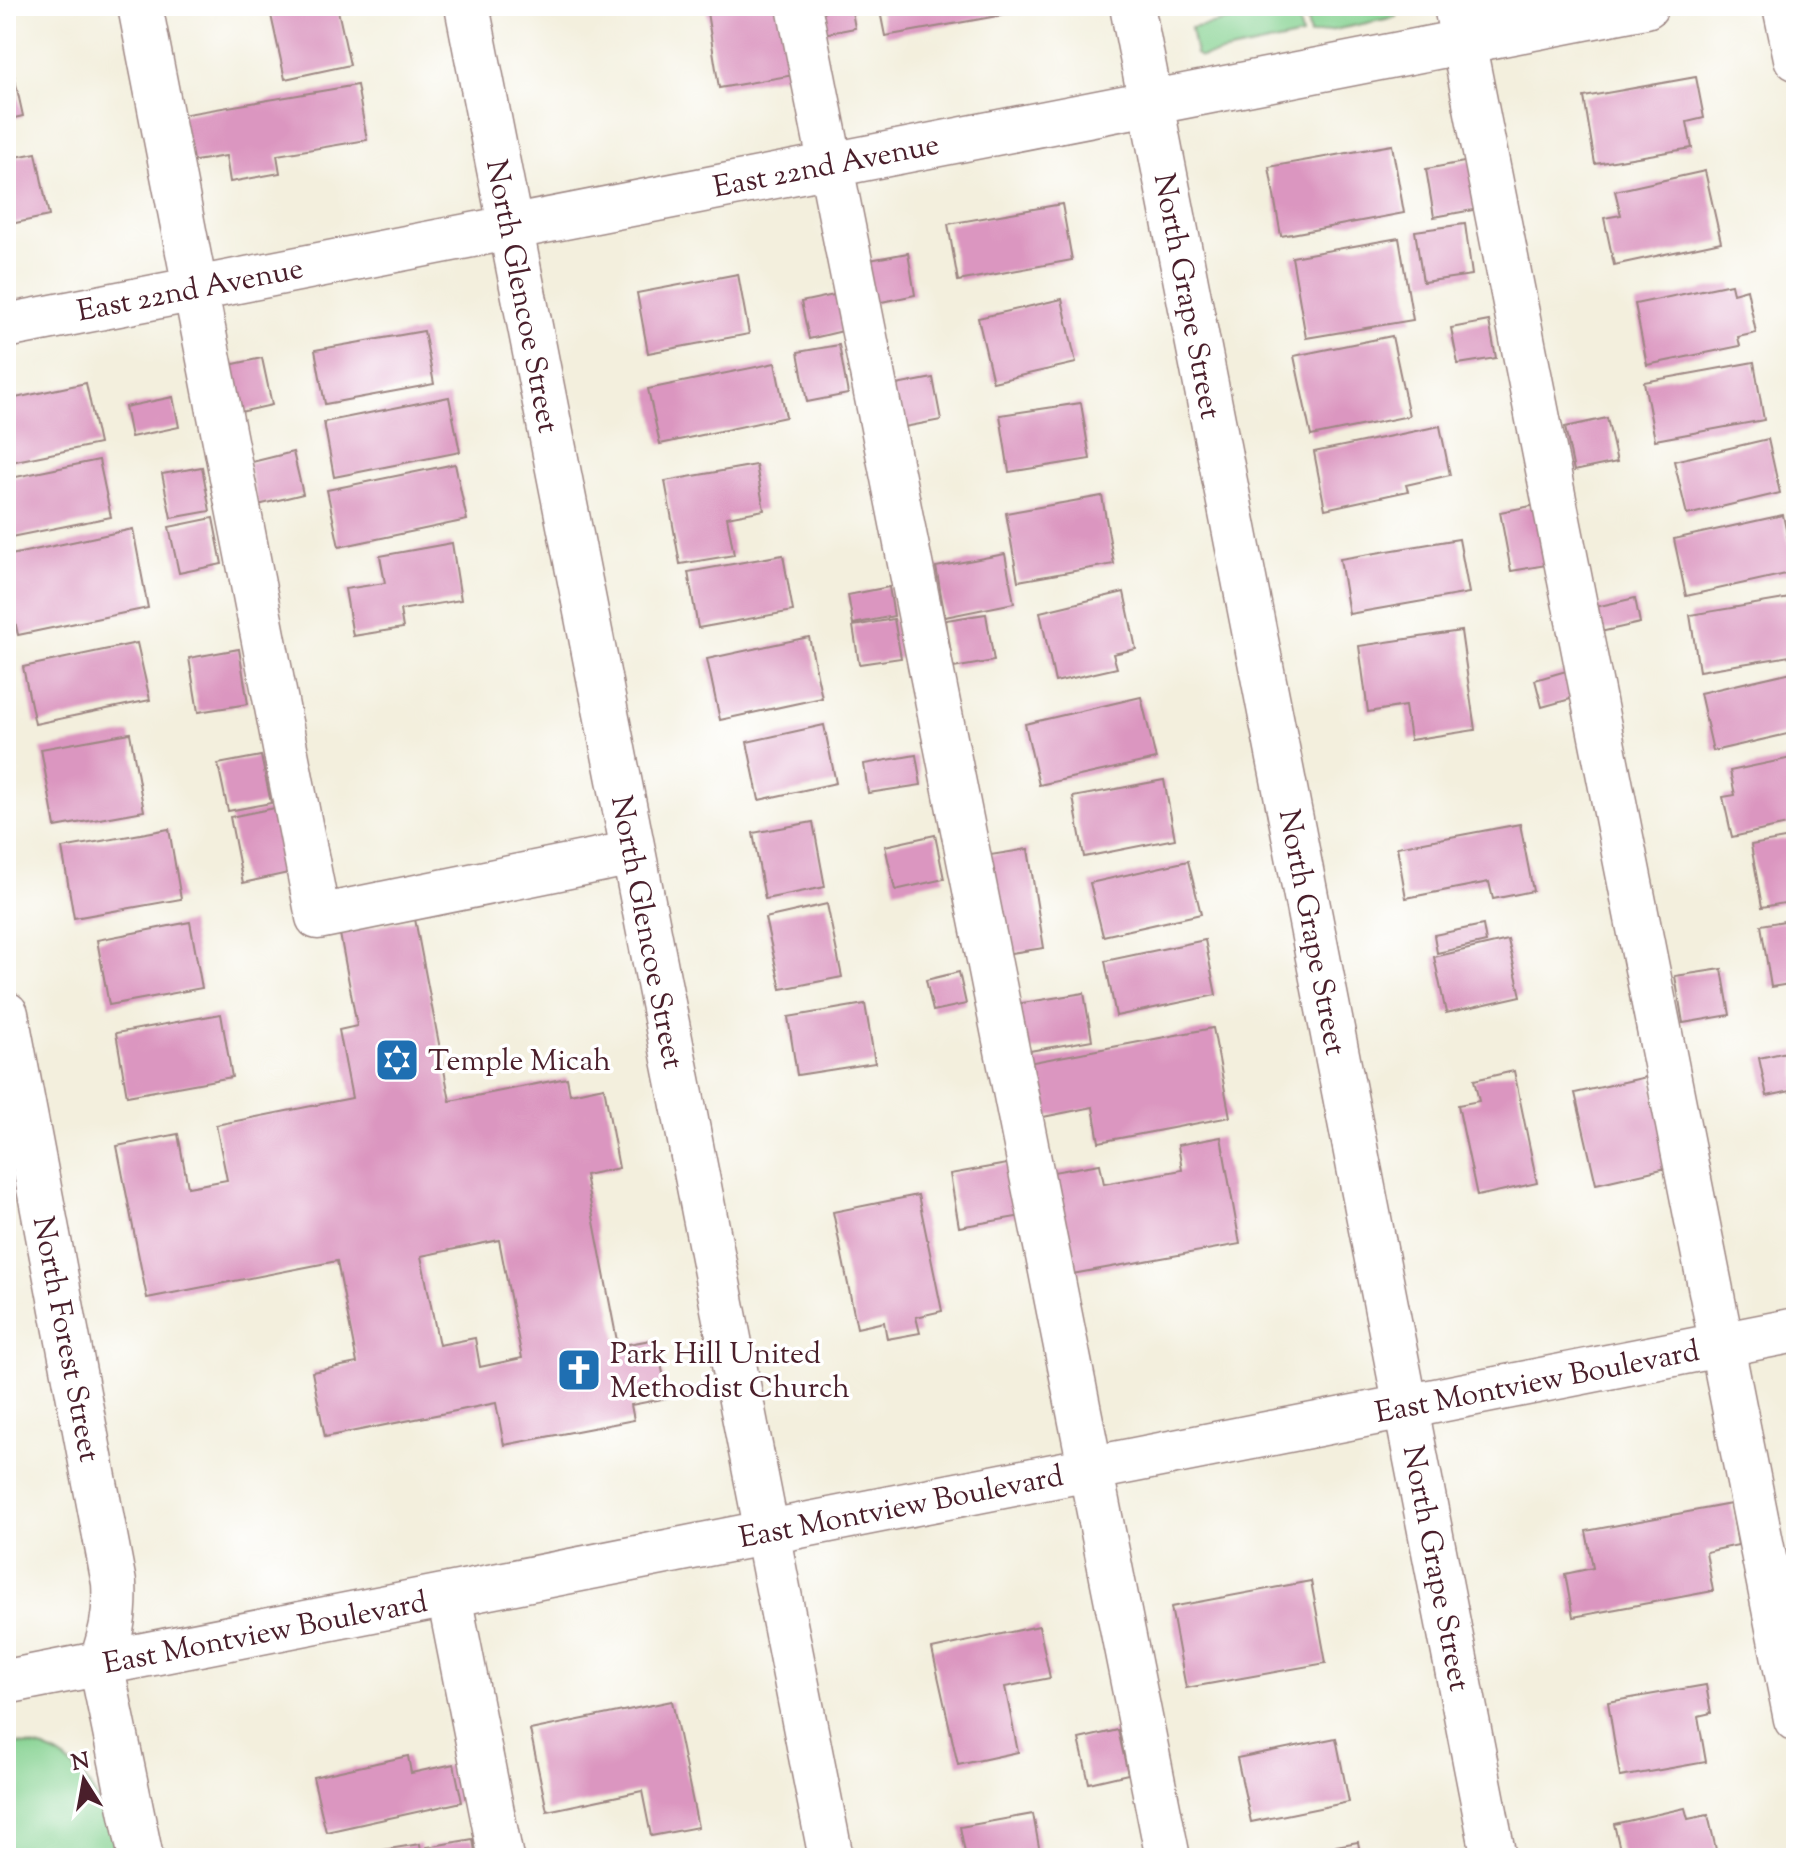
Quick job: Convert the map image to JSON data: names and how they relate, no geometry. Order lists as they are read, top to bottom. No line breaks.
{"streets":{"street":["East 22nd Avenue","North Glencoe Street","North Grape Street","North Forest Street","East Montview Boulevard"]},"crossings":[["East 22nd Avenue","North Glencoe Street"],["East 22nd Avenue","North Grape Street"],["North Glencoe Street","East Montview Boulevard"],["North Grape Street","East Montview Boulevard"],["North Forest Street","East Montview Boulevard"]],"places":{"synagogue":["Temple Micah"],"church":["Park Hill United Methodist Church"]},"north":"top"}
